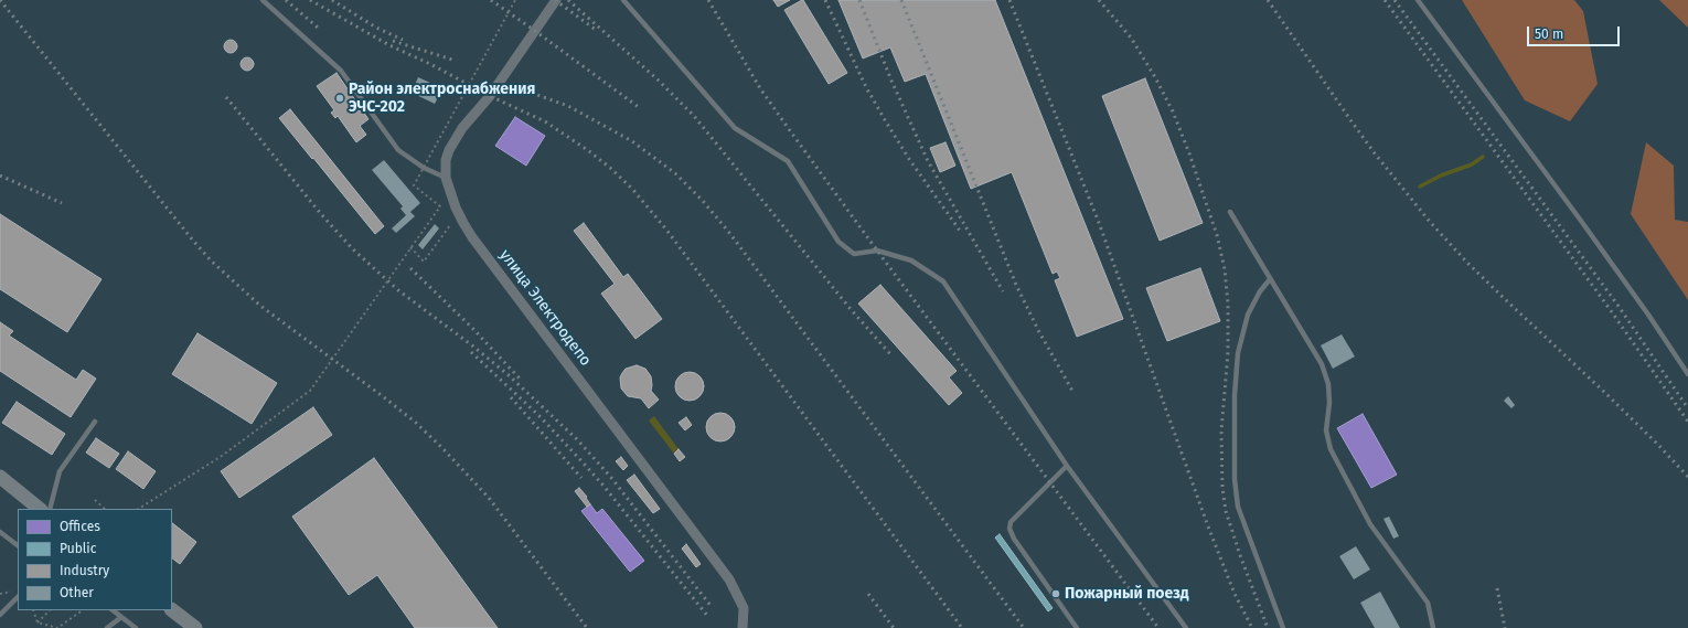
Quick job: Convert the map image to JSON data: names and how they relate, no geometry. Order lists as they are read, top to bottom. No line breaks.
{"streets":{"street":["улица Электродепо"]},"places":["Район электроснабжения ЭЧС-202","Пожарный поезд"],"legend":["Offices","Public","Industry","Other"],"scale_bar":"50 m"}
